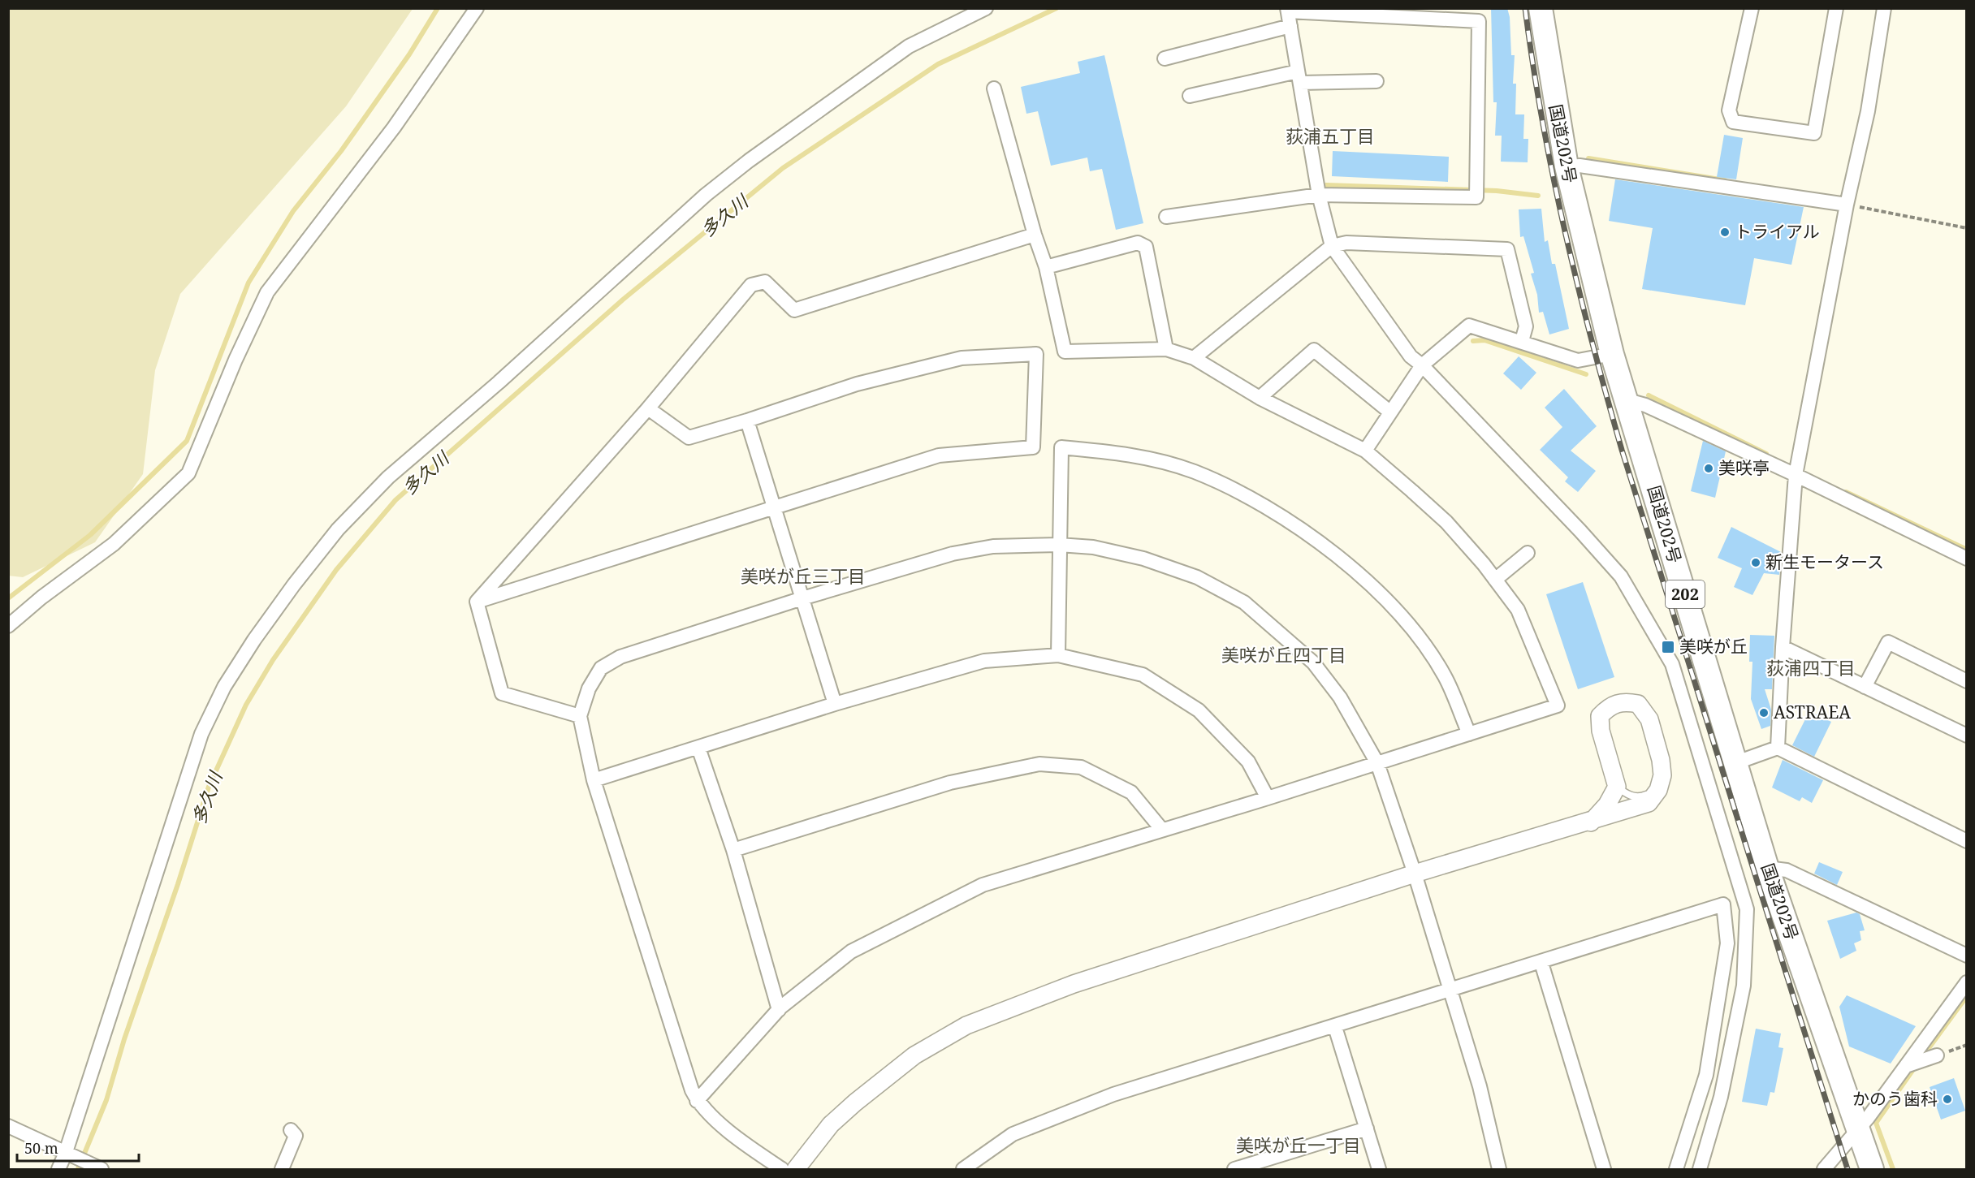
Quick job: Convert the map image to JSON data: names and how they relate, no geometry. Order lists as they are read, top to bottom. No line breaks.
{"streets":{"highway":["国道202号","202"]},"districts":["荻浦五丁目","美咲が丘三丁目","美咲が丘四丁目","荻浦四丁目","美咲が丘一丁目"],"water":["多久川"],"places":{"other":["トライアル","美咲亭","新生モータース","ASTRAEA","かのう歯科"],"transit":["美咲が丘"]},"scale_bar":"50 m"}
